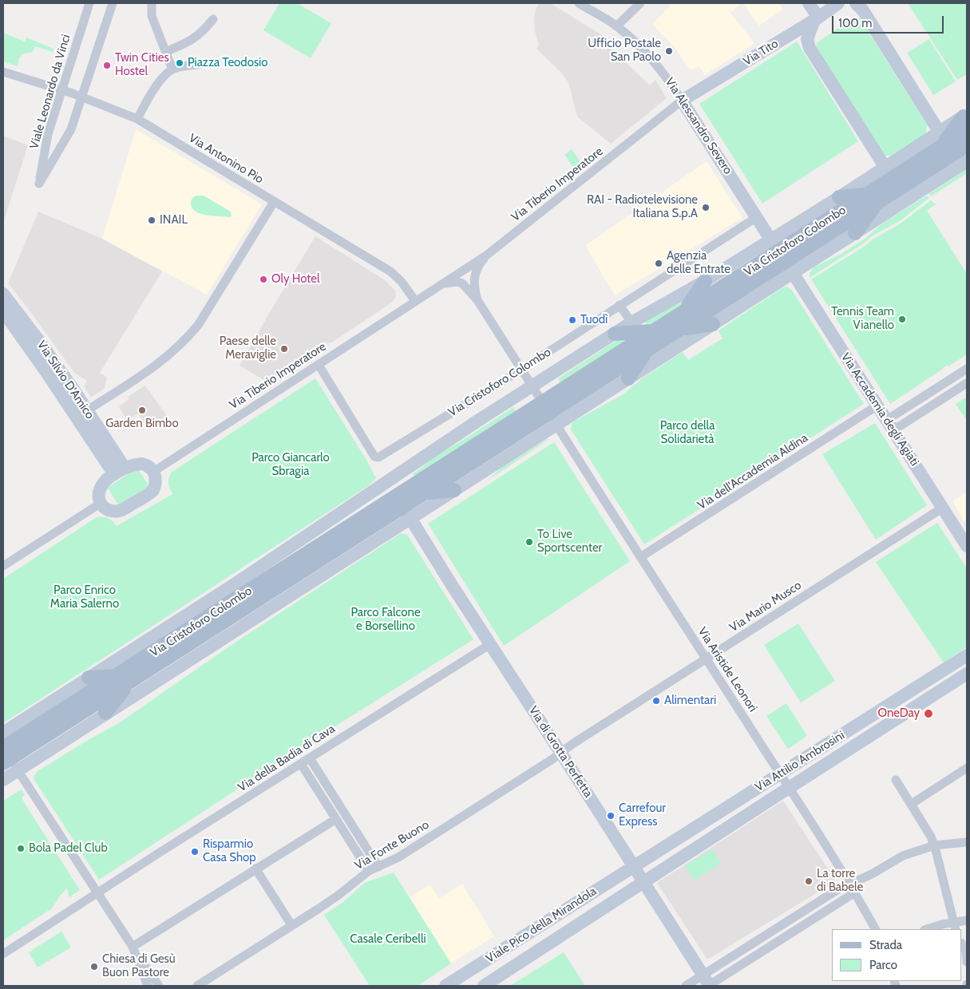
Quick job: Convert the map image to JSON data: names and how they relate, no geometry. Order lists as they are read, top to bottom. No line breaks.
{"streets":{"main road":["Via Cristoforo Colombo"],"street":["Via Tito","Viale Leonardo da Vinci","Via Alessandro Severo","Via Antonino Pio","Via Tiberio Imperatore","Via Silvio D'Amico","Via Accademia degli Agiati","Via dell'Accademia Aldina","Via Mario Musco","Via Aristide Leonori","Via di Grotta Perfetta","Via della Badia di Cava","Via Attilio Ambrosini","Via Fonte Buono","Viale Pico della Mirandola"]},"crossings":[["Via Tito","Via Alessandro Severo"],["Via Tito","Via Tiberio Imperatore"],["Viale Leonardo da Vinci","Via Antonino Pio"],["Via Alessandro Severo","Via Tiberio Imperatore"],["Via Alessandro Severo","Via Cristoforo Colombo"],["Via Alessandro Severo","Via Accademia degli Agiati"],["Via Antonino Pio","Via Tiberio Imperatore"],["Via Tiberio Imperatore","Via Cristoforo Colombo"],["Via Tiberio Imperatore","Via Silvio D'Amico"],["Via Cristoforo Colombo","Via Accademia degli Agiati"],["Via Cristoforo Colombo","Via Aristide Leonori"],["Via Cristoforo Colombo","Via di Grotta Perfetta"],["Via Accademia degli Agiati","Via dell'Accademia Aldina"],["Via Accademia degli Agiati","Via Mario Musco"],["Via dell'Accademia Aldina","Via Aristide Leonori"],["Via Mario Musco","Via Aristide Leonori"],["Via Mario Musco","Via di Grotta Perfetta"],["Via Mario Musco","Via Fonte Buono"],["Via Aristide Leonori","Via Attilio Ambrosini"],["Via di Grotta Perfetta","Via della Badia di Cava"],["Via di Grotta Perfetta","Via Attilio Ambrosini"],["Via di Grotta Perfetta","Via Fonte Buono"],["Via di Grotta Perfetta","Viale Pico della Mirandola"],["Via Attilio Ambrosini","Viale Pico della Mirandola"]],"parks":["Parco della Solidarietà","Parco Giancarlo Sbragia","Parco Enrico Maria Salerno","Parco Falcone e Borsellino","Casale Ceribelli"],"places":["Ufficio Postale San Paolo","Piazza Teodosio","Twin Cities Hostel","RAI - Radiotelevisione Italiana S.p.A","INAIL","Agenzia delle Entrate","Oly Hotel","Tennis Team Vianello","Tuodì","Paese delle Meraviglie","Garden Bimbo","To Live Sportscenter","Alimentari","OneDay","Carrefour Express","Bola Padel Club","Risparmio Casa Shop","La torre di Babele","Chiesa di Gesù Buon Pastore"],"legend":["Strada","Parco"],"scale_bar":"100 m"}
